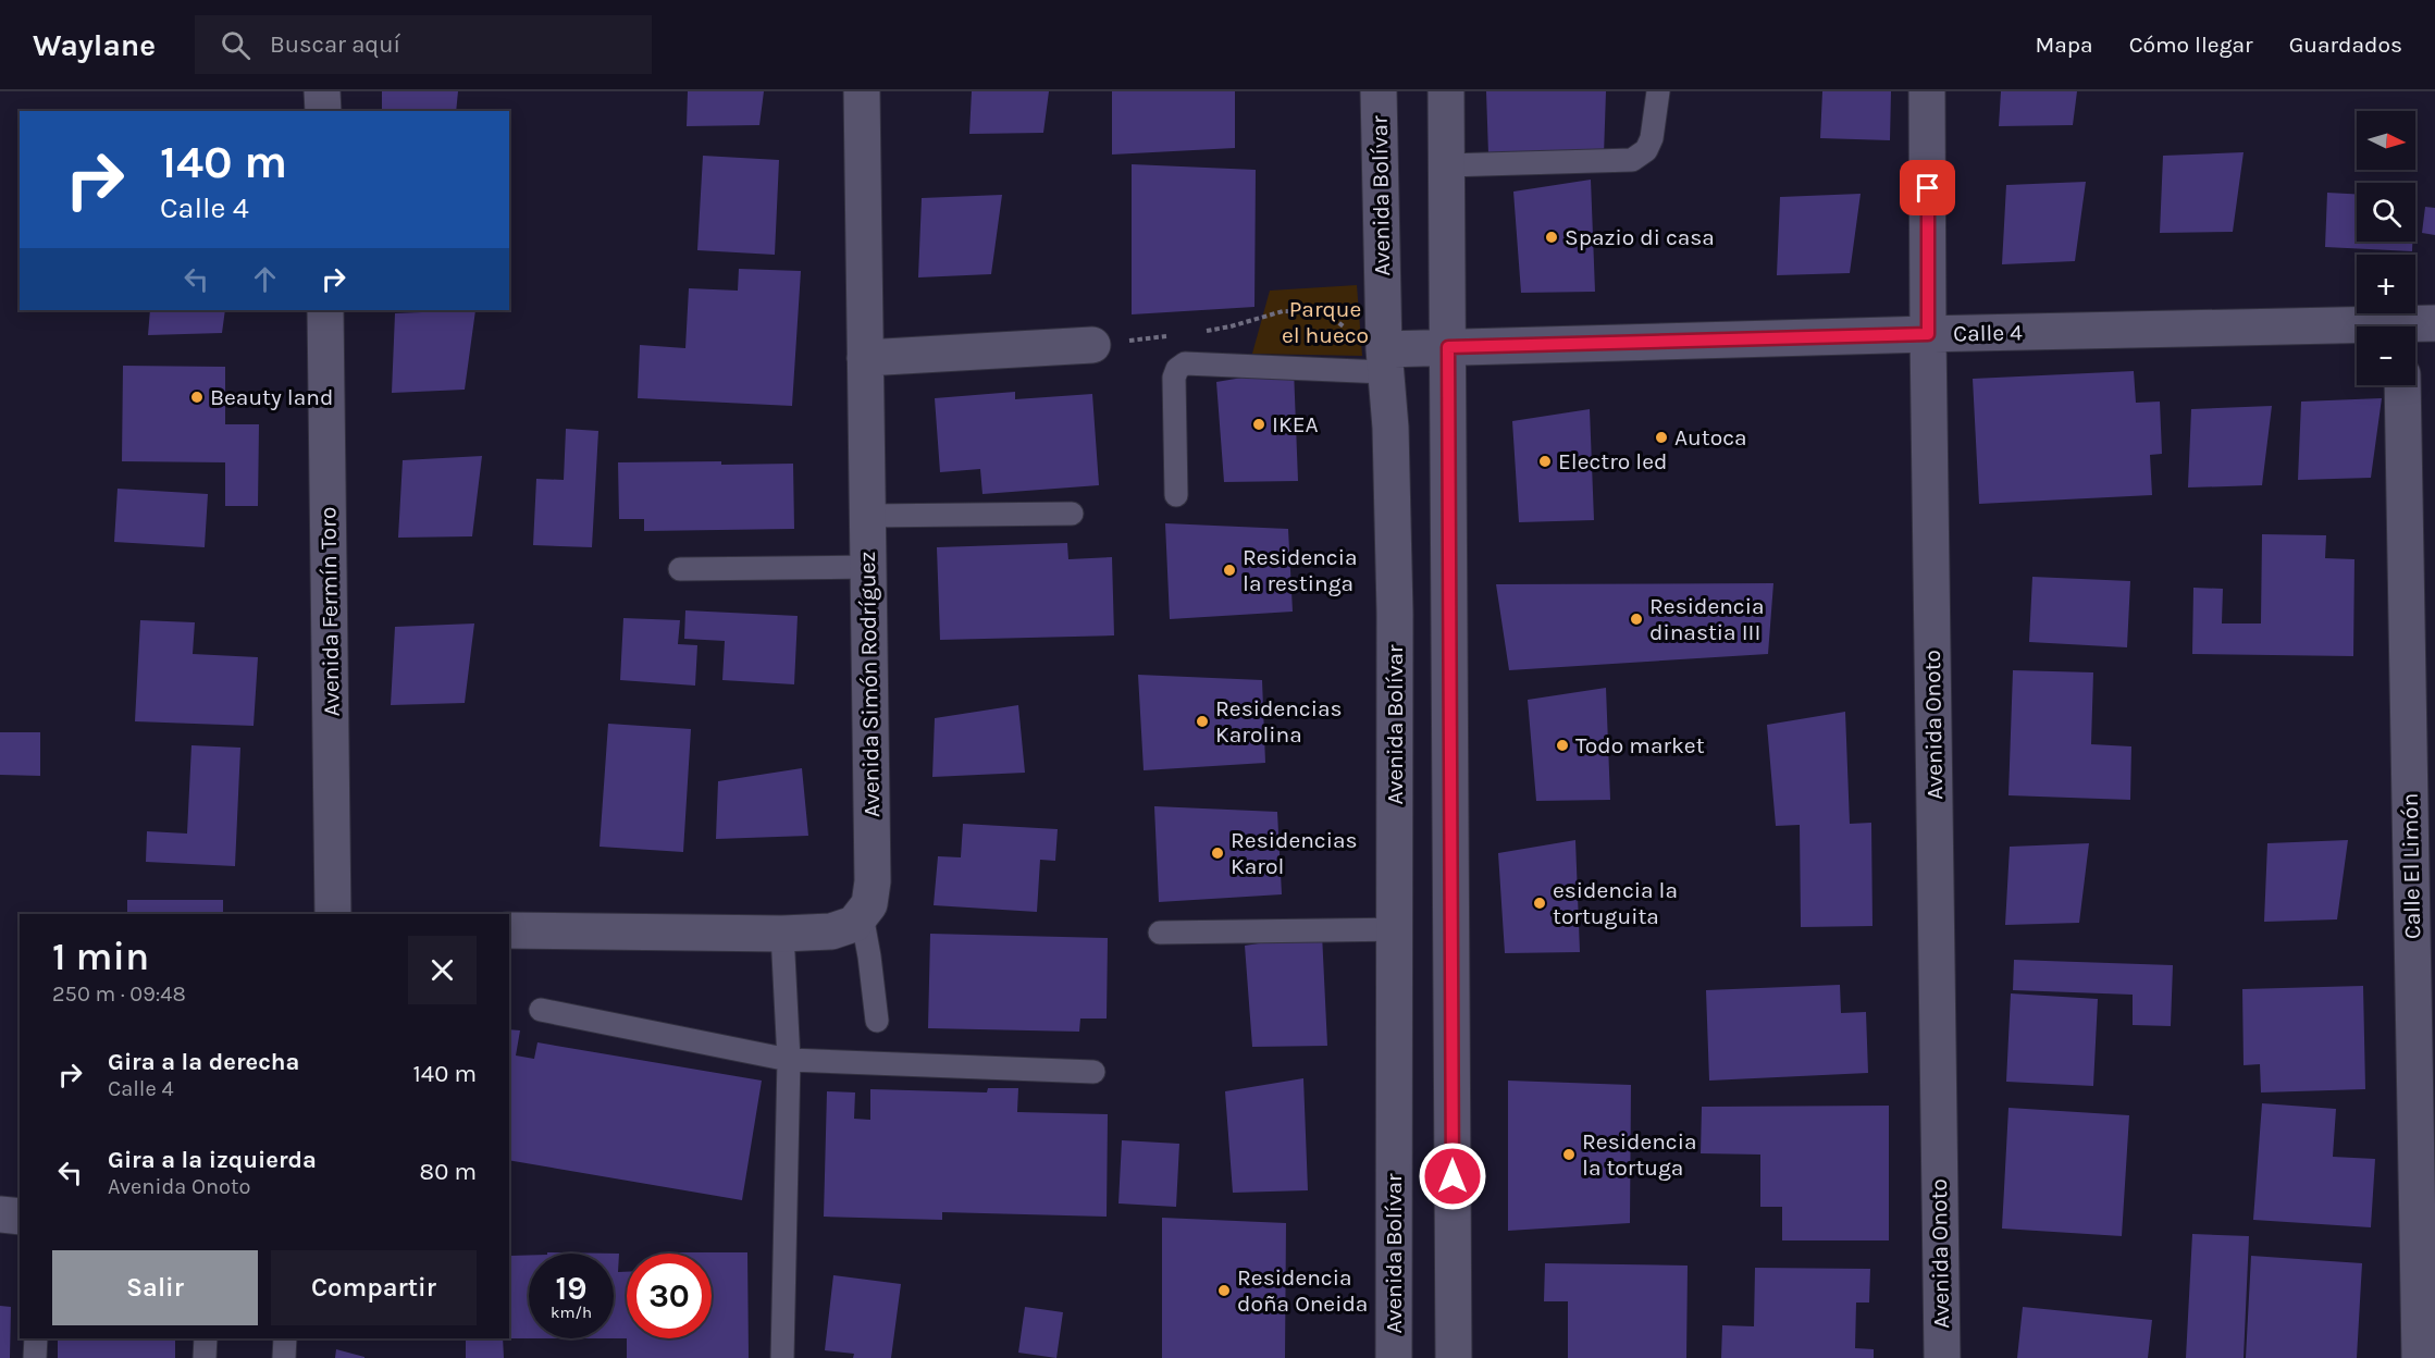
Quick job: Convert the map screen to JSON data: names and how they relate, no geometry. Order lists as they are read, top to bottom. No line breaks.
{"streets":{"street":["Avenida Bolívar","Calle 4","Avenida Fermín Toro","Avenida Simón Rodríguez","Avenida Onoto","Calle El Limón"]},"crossings":[["Avenida Bolívar","Calle 4"],["Calle 4","Avenida Onoto"]],"parks":["Parque el hueco"],"places":["Spazio di casa","Beauty land","IKEA","Autoca","Electro led","Residencia la restinga","Residencia dinastia III","Residencias Karolina","Todo market","Residencias Karol","esidencia la tortuguita","Residencia la tortuga","Residencia doña Oneida"],"north":"right","page":{"header":"Waylane","search":"Buscar aquí","nav":["Mapa","Cómo llegar","Guardados"],"map_buttons":["+","−"],"turn":["140 m","Calle 4"],"heading":["1 min","250 m · 09:48"],"list":[{"name":"Gira a la derecha","note":"Calle 4","value":"140 m"},{"name":"Gira a la izquierda","note":"Avenida Onoto","value":"80 m"}],"buttons":["Salir","Compartir"],"speed":"19 km/h","limit":"30"}}
